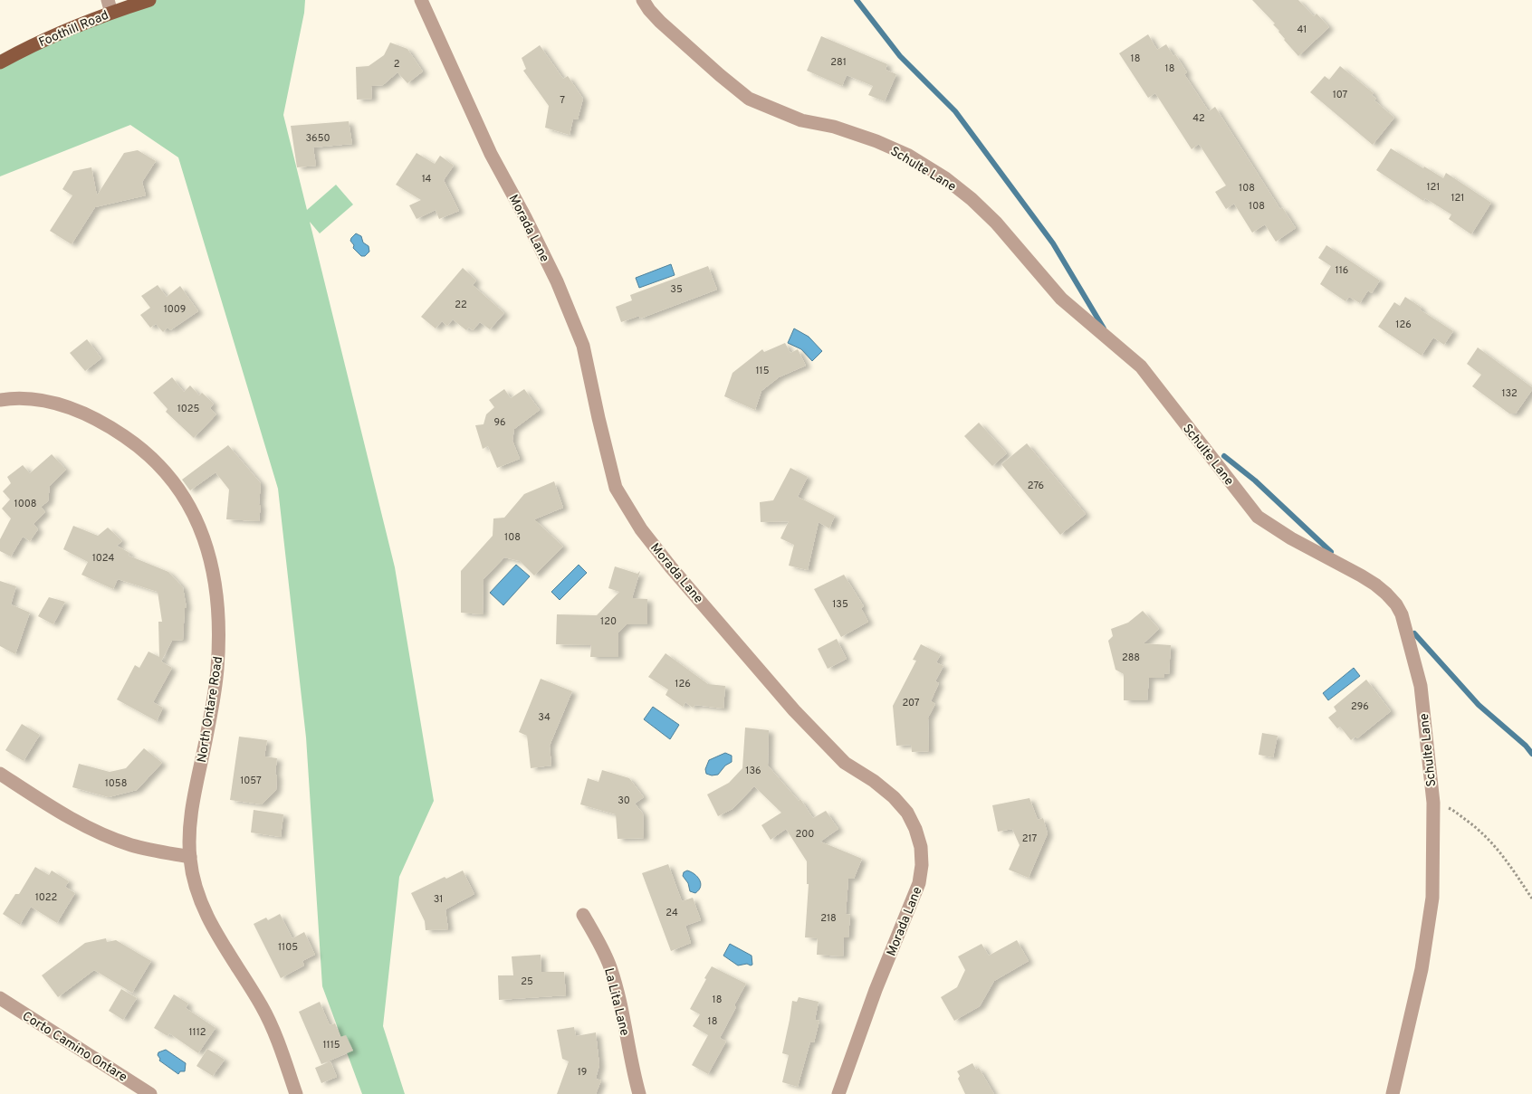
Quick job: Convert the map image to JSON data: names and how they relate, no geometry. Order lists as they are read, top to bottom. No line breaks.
{"streets":{"main road":["Foothill Road"],"street":["Schulte Lane","Morada Lane","North Ontare Road","La Lita Lane","Corto Camino Ontare"]},"house_numbers":["41","18","281","2","18","107","7","42","3650","14","121","108","121","108","116","35","22","1009","126","115","132","1025","96","276","1008","108","1024","135","120","288","126","207","296","34","136","1057","1058","30","200","217","1022","31","24","218","1105","25","18","18","1112","1115","19"]}
